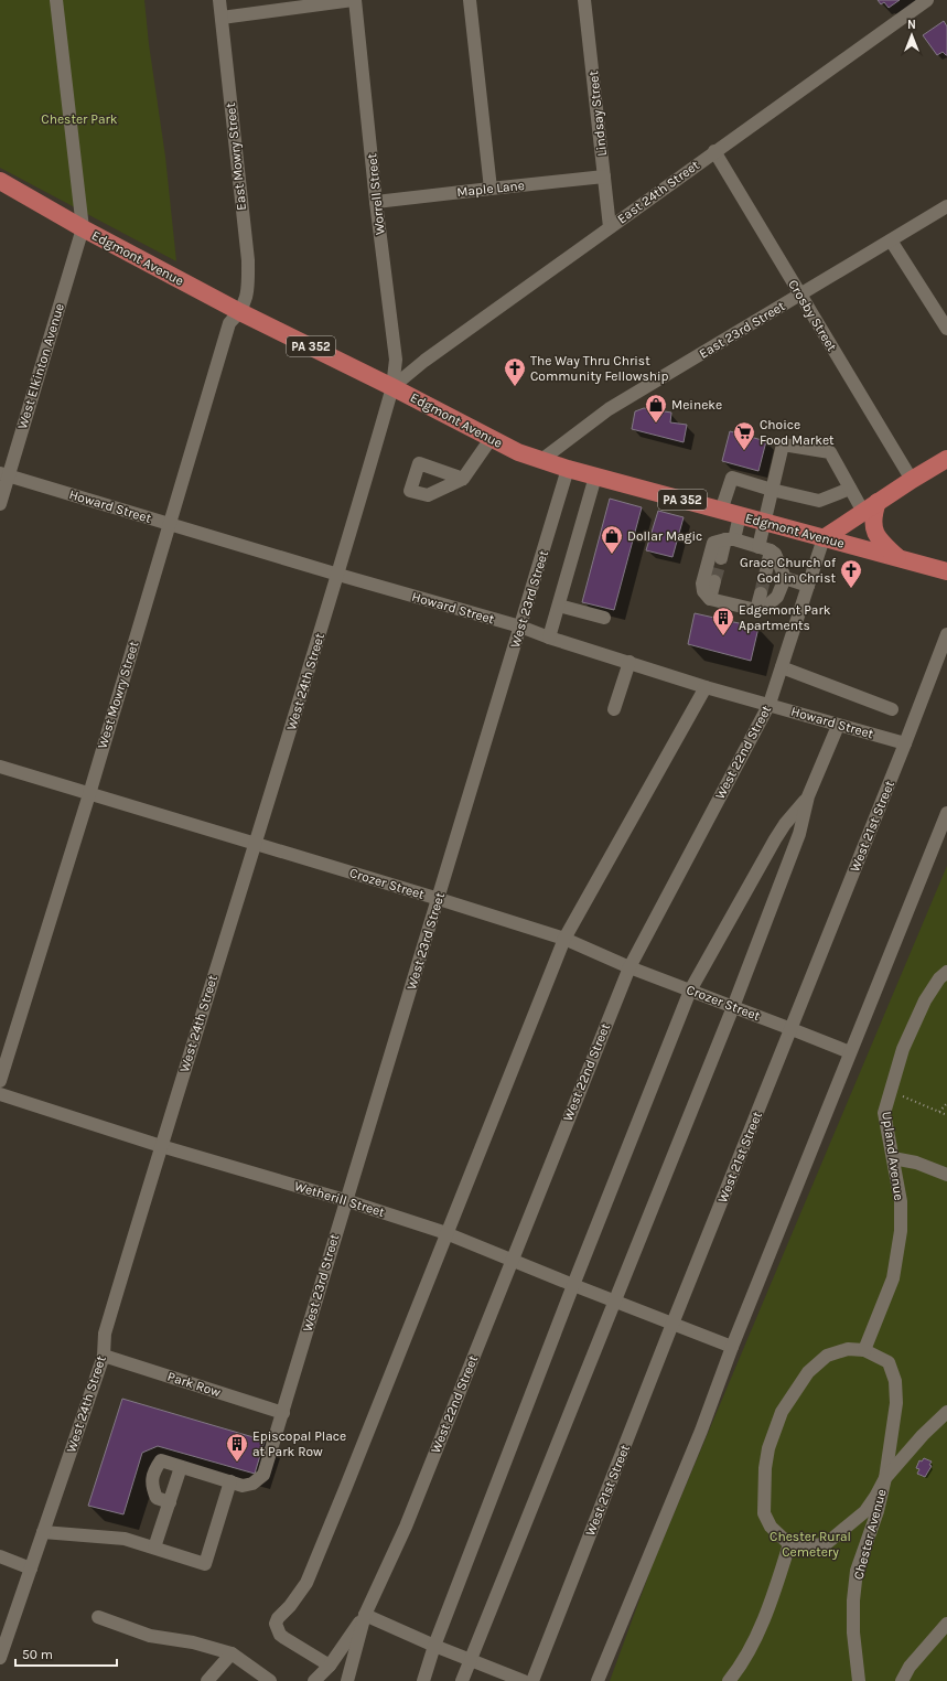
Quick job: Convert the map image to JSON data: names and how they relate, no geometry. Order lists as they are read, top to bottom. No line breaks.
{"streets":{"main road":["Edgmont Avenue","PA 352"],"street":["Lindsay Street","East Mowry Street","Maple Lane","East 24th Street","Worrell Street","Crosby Street","East 23rd Street","West Elkinton Avenue","Howard Street","West 23rd Street","West 24th Street","West Mowry Street","West 22nd Street","West 21st Street","Crozer Street","Upland Avenue","Wetherill Street","Park Row","Chester Avenue"]},"crossings":[["Lindsay Street","Maple Lane"],["Lindsay Street","East 24th Street"],["East Mowry Street","Edgmont Avenue"],["East Mowry Street","West Mowry Street"],["Maple Lane","Worrell Street"],["East 24th Street","Worrell Street"],["East 24th Street","Edgmont Avenue"],["East 24th Street","Crosby Street"],["East 24th Street","West 24th Street"],["Worrell Street","Edgmont Avenue"],["Worrell Street","West 24th Street"],["Edgmont Avenue","East 23rd Street"],["Edgmont Avenue","West Elkinton Avenue"],["Edgmont Avenue","West 23rd Street"],["Edgmont Avenue","West 24th Street"],["Edgmont Avenue","West Mowry Street"],["Edgmont Avenue","West 22nd Street"],["Crosby Street","East 23rd Street"],["West Elkinton Avenue","Howard Street"],["Howard Street","West 23rd Street"],["Howard Street","West 24th Street"],["Howard Street","West Mowry Street"],["Howard Street","West 22nd Street"],["Howard Street","West 21st Street"],["West 23rd Street","Crozer Street"],["West 23rd Street","Wetherill Street"],["West 23rd Street","Park Row"],["West 24th Street","Crozer Street"],["West 24th Street","Wetherill Street"],["West 24th Street","Park Row"],["West Mowry Street","Crozer Street"],["West 22nd Street","Crozer Street"],["West 22nd Street","Wetherill Street"],["West 21st Street","Crozer Street"],["West 21st Street","Wetherill Street"]],"parks":["Chester Park","Chester Rural Cemetery"],"places":{"church":["The Way Thru Christ Community Fellowship","Grace Church of God in Christ"],"shop":["Meineke","Dollar Magic"],"supermarket":["Choice Food Market"],"building":["Edgemont Park Apartments","Episcopal Place at Park Row"]},"scale_bar":"50 m","north":"top"}
